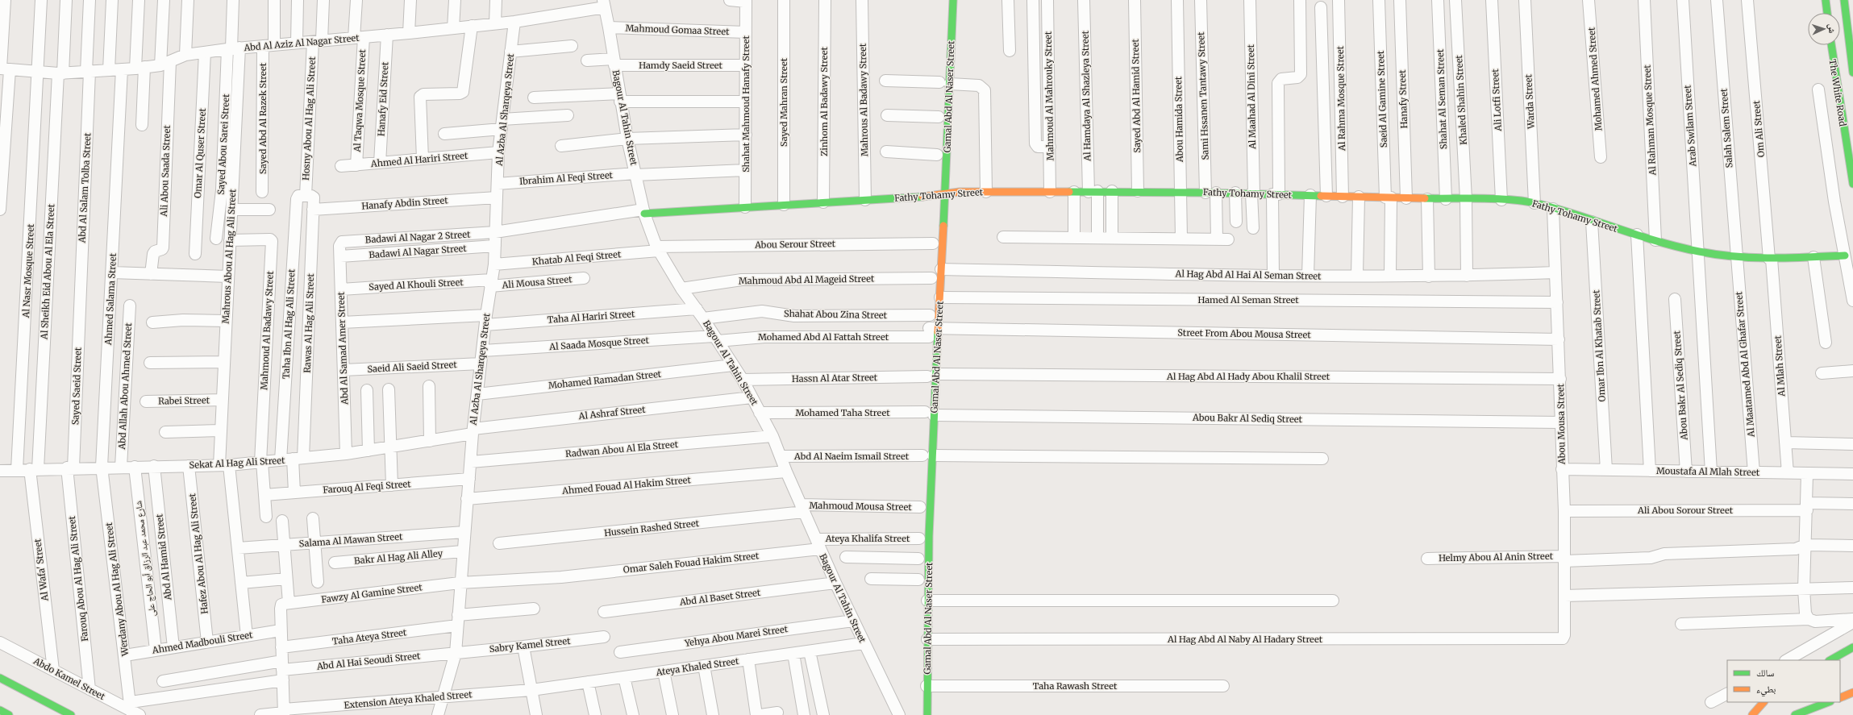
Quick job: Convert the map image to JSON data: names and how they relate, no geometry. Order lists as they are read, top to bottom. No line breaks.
{"streets":{"main road":["The White Road","Gamal Abd Al Naser Street","Fathy Tohamy Street"],"street":["Mahmoud Gomaa Street","Abd Al Aziz Al Nagar Street","Hamdy Saeid Street","Mohamed Ahmed Street","Mahmoud Al Mahrouky Street","Al Hamdaya Al Shazleya Street","Sayed Abd Al Hamid Street","Sami Hssanen Tantawy Street","Al Maahad Al Dini Street","Al Rahma Mosque Street","Hanafy Eid Street","Saeid Al Gamine Street","Hanafy Street","Shahat Al Seman Street","Mahrous Al Badawy Street","Khaled Shahin Street","Ali Lotfi Street","Al Taqwa Mosque Street","Zinhom Al Badawy Street","Warda Street","Sayed Mahran Street","Shahat Mahmoud Hanafy Street","Al Azba Al Sharqeya Street","Bagour Al Tahin Street","Sayed Abd Al Razek Street","Hosny Abou Al Hag Ali Street","Abou Hamida Street","Al Rahman Mosque Street","Arab Swilam Street","Salah Salem Street","Om Ali Street","Sayed Abou Sarei Street","Omar Al Quser Street","Ahmed Al Hariri Street","Ali Abou Saada Street","Ibrahim Al Feqi Street","Abd Al Salam Tolba Street","Hanafy Abdin Street","Badawi Al Nagar 2 Street","Abou Serour Street","Badawi Al Nagar Street","Mahrous Abou Al Hag Ali Street","Khatab Al Feqi Street","Al Nasr Mosque Street","Al Sheikh Eid Abou Al Ela Street","Al Hag Abd Al Hai Al Seman Street","Mahmoud Abd Al Mageid Street","Ali Mousa Street","Sayed Al Khouli Street","Ahmed Salama Street","Hamed Al Seman Street","Shahat Abou Zina Street","Taha Al Hariri Street","Rawas Al Hag Ali Street","Taha Ibn Al Hag Ali Street","Mahmoud Al Badawy Street","Street From Abou Mousa Street","Mohamed Abd Al Fattah Street","Al Saada Mosque Street","Omar Ibn Al Khatab Street","Abd Al Samad Amer Street","Al Maatamed Abd Al Ghafar Street","Al Mlah Street","Saeid Ali Saeid Street","Al Hag Abd Al Hady Abou Khalil Street","Hassn Al Atar Street","Mohamed Ramadan Street","Abou Bakr Al Sediq Street","Sayed Saeid Street","Abd Allah Abou Ahmed Street","Rabei Street","Al Ashraf Street","Mohamed Taha Street","Abou Mousa Street","Radwan Abou Al Ela Street","Abd Al Naeim Ismail Street","Sekat Al Hag Ali Street","Moustafa Al Mlah Street","Ahmed Fouad Al Hakim Street","Farouq Al Feqi Street","Mahmoud Mousa Street","Ali Abou Sorour Street","Hussein Rashed Street","Ateya Khalifa Street","Salama Al Mawan Street","Hafez Abou Al Hag Ali Street","Abd Al Hamid Street","Bakr Al Hag Ali Alley","Helmy Abou Al Anin Street","شارع محمد عبد الرزاق أبو الحاج على","Omar Saleh Fouad Hakim Street","Al Wafa' Street","Farouq Abou Al Hag Ali Street","Werdany Abou Al Hag Ali Street","Fawzy Al Gamine Street","Abd Al Baset Street","Yehya Abou Marei Street","Taha Ateya Street","Al Hag Abd Al Naby Al Hadary Street","Ahmed Madbouli Street","Sabry Kamel Street","Abd Al Hai Seoudi Street","Ateya Khaled Street","Abdo Kamel Street","Taha Rawash Street","Extension Ateya Khaled Street"]},"crossings":[["Mahmoud Gomaa Street","Shahat Mahmoud Hanafy Street"],["Mahmoud Gomaa Street","Bagour Al Tahin Street"],["Abd Al Aziz Al Nagar Street","Hanafy Eid Street"],["Abd Al Aziz Al Nagar Street","Al Taqwa Mosque Street"],["Abd Al Aziz Al Nagar Street","Al Azba Al Sharqeya Street"],["Abd Al Aziz Al Nagar Street","Bagour Al Tahin Street"],["Abd Al Aziz Al Nagar Street","Sayed Abd Al Razek Street"],["Abd Al Aziz Al Nagar Street","Hosny Abou Al Hag Ali Street"],["Abd Al Aziz Al Nagar Street","Sayed Abou Sarei Street"],["Abd Al Aziz Al Nagar Street","Omar Al Quser Street"],["Abd Al Aziz Al Nagar Street","Ali Abou Saada Street"],["Abd Al Aziz Al Nagar Street","Abd Al Salam Tolba Street"],["Abd Al Aziz Al Nagar Street","Mahrous Abou Al Hag Ali Street"],["Abd Al Aziz Al Nagar Street","Al Nasr Mosque Street"],["Abd Al Aziz Al Nagar Street","Al Sheikh Eid Abou Al Ela Street"],["Abd Al Aziz Al Nagar Street","Ahmed Salama Street"],["Hamdy Saeid Street","Shahat Mahmoud Hanafy Street"],["Hamdy Saeid Street","Bagour Al Tahin Street"],["Mahmoud Al Mahrouky Street","Fathy Tohamy Street"],["Al Hamdaya Al Shazleya Street","Fathy Tohamy Street"],["Sayed Abd Al Hamid Street","Fathy Tohamy Street"],["Sami Hssanen Tantawy Street","Abou Hamida Street"],["Sami Hssanen Tantawy Street","Fathy Tohamy Street"],["Gamal Abd Al Naser Street","Fathy Tohamy Street"],["Gamal Abd Al Naser Street","Al Hag Abd Al Hai Al Seman Street"],["Gamal Abd Al Naser Street","Mahmoud Abd Al Mageid Street"],["Gamal Abd Al Naser Street","Hamed Al Seman Street"],["Gamal Abd Al Naser Street","Shahat Abou Zina Street"],["Gamal Abd Al Naser Street","Street From Abou Mousa Street"],["Gamal Abd Al Naser Street","Mohamed Abd Al Fattah Street"],["Gamal Abd Al Naser Street","Al Hag Abd Al Hady Abou Khalil Street"],["Gamal Abd Al Naser Street","Hassn Al Atar Street"],["Gamal Abd Al Naser Street","Abou Bakr Al Sediq Street"],["Gamal Abd Al Naser Street","Mohamed Taha Street"],["Gamal Abd Al Naser Street","Abd Al Naeim Ismail Street"],["Gamal Abd Al Naser Street","Ateya Khalifa Street"],["Gamal Abd Al Naser Street","Al Hag Abd Al Naby Al Hadary Street"],["Gamal Abd Al Naser Street","Taha Rawash Street"],["Al Maahad Al Dini Street","Fathy Tohamy Street"],["Al Rahma Mosque Street","Fathy Tohamy Street"],["Hanafy Eid Street","Ahmed Al Hariri Street"],["Saeid Al Gamine Street","Fathy Tohamy Street"],["Saeid Al Gamine Street","Al Hag Abd Al Hai Al Seman Street"],["Hanafy Street","Fathy Tohamy Street"],["Shahat Al Seman Street","Fathy Tohamy Street"],["Mahrous Al Badawy Street","Fathy Tohamy Street"],["Khaled Shahin Street","Fathy Tohamy Street"],["Khaled Shahin Street","Al Hag Abd Al Hai Al Seman Street"],["Ali Lotfi Street","Fathy Tohamy Street"],["Al Taqwa Mosque Street","Ahmed Al Hariri Street"],["Zinhom Al Badawy Street","Fathy Tohamy Street"],["Warda Street","Fathy Tohamy Street"],["Sayed Mahran Street","Fathy Tohamy Street"],["Shahat Mahmoud Hanafy Street","Ibrahim Al Feqi Street"],["Shahat Mahmoud Hanafy Street","Fathy Tohamy Street"],["Al Azba Al Sharqeya Street","Ahmed Al Hariri Street"],["Al Azba Al Sharqeya Street","Ibrahim Al Feqi Street"],["Al Azba Al Sharqeya Street","Hanafy Abdin Street"],["Al Azba Al Sharqeya Street","Badawi Al Nagar 2 Street"],["Al Azba Al Sharqeya Street","Badawi Al Nagar Street"],["Al Azba Al Sharqeya Street","Khatab Al Feqi Street"],["Al Azba Al Sharqeya Street","Ali Mousa Street"],["Al Azba Al Sharqeya Street","Sayed Al Khouli Street"],["Al Azba Al Sharqeya Street","Taha Al Hariri Street"],["Al Azba Al Sharqeya Street","Al Saada Mosque Street"],["Al Azba Al Sharqeya Street","Saeid Ali Saeid Street"],["Al Azba Al Sharqeya Street","Mohamed Ramadan Street"],["Al Azba Al Sharqeya Street","Al Ashraf Street"],["Al Azba Al Sharqeya Street","Radwan Abou Al Ela Street"],["Al Azba Al Sharqeya Street","Sekat Al Hag Ali Street"],["Al Azba Al Sharqeya Street","Ahmed Fouad Al Hakim Street"],["Al Azba Al Sharqeya Street","Farouq Al Feqi Street"],["Al Azba Al Sharqeya Street","Salama Al Mawan Street"],["Al Azba Al Sharqeya Street","Bakr Al Hag Ali Alley"],["Al Azba Al Sharqeya Street","Omar Saleh Fouad Hakim Street"],["Al Azba Al Sharqeya Street","Fawzy Al Gamine Street"],["Al Azba Al Sharqeya Street","Taha Ateya Street"],["Al Azba Al Sharqeya Street","Sabry Kamel Street"],["Al Azba Al Sharqeya Street","Abd Al Hai Seoudi Street"],["Al Azba Al Sharqeya Street","Extension Ateya Khaled Street"],["Bagour Al Tahin Street","Ibrahim Al Feqi Street"],["Bagour Al Tahin Street","Fathy Tohamy Street"],["Bagour Al Tahin Street","Badawi Al Nagar 2 Street"],["Bagour Al Tahin Street","Abou Serour Street"],["Bagour Al Tahin Street","Khatab Al Feqi Street"],["Bagour Al Tahin Street","Mahmoud Abd Al Mageid Street"],["Bagour Al Tahin Street","Shahat Abou Zina Street"],["Bagour Al Tahin Street","Taha Al Hariri Street"],["Bagour Al Tahin Street","Mohamed Abd Al Fattah Street"],["Bagour Al Tahin Street","Al Saada Mosque Street"],["Bagour Al Tahin Street","Hassn Al Atar Street"],["Bagour Al Tahin Street","Mohamed Ramadan Street"],["Bagour Al Tahin Street","Al Ashraf Street"],["Bagour Al Tahin Street","Mohamed Taha Street"],["Bagour Al Tahin Street","Radwan Abou Al Ela Street"],["Bagour Al Tahin Street","Abd Al Naeim Ismail Street"],["Bagour Al Tahin Street","Ahmed Fouad Al Hakim Street"],["Bagour Al Tahin Street","Mahmoud Mousa Street"],["Bagour Al Tahin Street","Hussein Rashed Street"],["Bagour Al Tahin Street","Ateya Khalifa Street"],["Bagour Al Tahin Street","Omar Saleh Fouad Hakim Street"],["Bagour Al Tahin Street","Abd Al Baset Street"],["Bagour Al Tahin Street","Yehya Abou Marei Street"],["Bagour Al Tahin Street","Ateya Khaled Street"],["Hosny Abou Al Hag Ali Street","Rawas Al Hag Ali Street"],["Hosny Abou Al Hag Ali Street","Taha Ibn Al Hag Ali Street"],["Abou Hamida Street","Fathy Tohamy Street"],["Al Rahman Mosque Street","Fathy Tohamy Street"],["Arab Swilam Street","Fathy Tohamy Street"],["Arab Swilam Street","Moustafa Al Mlah Street"],["Salah Salem Street","Fathy Tohamy Street"],["Salah Salem Street","Al Maatamed Abd Al Ghafar Street"],["Om Ali Street","Fathy Tohamy Street"],["Om Ali Street","Al Mlah Street"],["Sayed Abou Sarei Street","Mahrous Abou Al Hag Ali Street"],["Abd Al Salam Tolba Street","Sayed Saeid Street"],["Fathy Tohamy Street","Badawi Al Nagar 2 Street"],["Fathy Tohamy Street","Omar Ibn Al Khatab Street"],["Fathy Tohamy Street","Al Maatamed Abd Al Ghafar Street"],["Fathy Tohamy Street","Al Mlah Street"],["Fathy Tohamy Street","Abou Mousa Street"],["Hanafy Abdin Street","Rawas Al Hag Ali Street"],["Badawi Al Nagar 2 Street","Abd Al Samad Amer Street"],["Abou Serour Street","Khatab Al Feqi Street"],["Badawi Al Nagar Street","Abd Al Samad Amer Street"],["Mahrous Abou Al Hag Ali Street","Mahmoud Al Badawy Street"],["Mahrous Abou Al Hag Ali Street","Rabei Street"],["Mahrous Abou Al Hag Ali Street","Sekat Al Hag Ali Street"],["Mahrous Abou Al Hag Ali Street","Salama Al Mawan Street"],["Mahrous Abou Al Hag Ali Street","Ahmed Madbouli Street"],["Al Nasr Mosque Street","Sekat Al Hag Ali Street"],["Al Sheikh Eid Abou Al Ela Street","Sekat Al Hag Ali Street"],["Al Sheikh Eid Abou Al Ela Street","Al Wafa' Street"],["Al Hag Abd Al Hai Al Seman Street","Mahmoud Abd Al Mageid Street"],["Al Hag Abd Al Hai Al Seman Street","Abou Mousa Street"],["Ali Mousa Street","Sayed Al Khouli Street"],["Sayed Al Khouli Street","Abd Al Samad Amer Street"],["Ahmed Salama Street","Sekat Al Hag Ali Street"],["Ahmed Salama Street","Werdany Abou Al Hag Ali Street"],["Hamed Al Seman Street","Abou Mousa Street"],["Taha Al Hariri Street","Abd Al Samad Amer Street"],["Rawas Al Hag Ali Street","Taha Ibn Al Hag Ali Street"],["Rawas Al Hag Ali Street","Sekat Al Hag Ali Street"],["Rawas Al Hag Ali Street","Farouq Al Feqi Street"],["Taha Ibn Al Hag Ali Street","Sekat Al Hag Ali Street"],["Mahmoud Al Badawy Street","Sekat Al Hag Ali Street"],["Street From Abou Mousa Street","Mohamed Abd Al Fattah Street"],["Street From Abou Mousa Street","Abou Mousa Street"],["Mohamed Abd Al Fattah Street","Al Saada Mosque Street"],["Omar Ibn Al Khatab Street","Moustafa Al Mlah Street"],["Abd Al Samad Amer Street","Saeid Ali Saeid Street"],["Abd Al Samad Amer Street","Sekat Al Hag Ali Street"],["Al Maatamed Abd Al Ghafar Street","Moustafa Al Mlah Street"],["Al Mlah Street","Moustafa Al Mlah Street"],["Al Hag Abd Al Hady Abou Khalil Street","Hassn Al Atar Street"],["Al Hag Abd Al Hady Abou Khalil Street","Abou Mousa Street"],["Abou Bakr Al Sediq Street","Mohamed Taha Street"],["Abou Bakr Al Sediq Street","Abou Mousa Street"],["Abou Bakr Al Sediq Street","Moustafa Al Mlah Street"],["Sayed Saeid Street","Sekat Al Hag Ali Street"],["Sayed Saeid Street","Farouq Abou Al Hag Ali Street"],["Abd Allah Abou Ahmed Street","Sekat Al Hag Ali Street"],["Al Ashraf Street","Sekat Al Hag Ali Street"],["Abou Mousa Street","Moustafa Al Mlah Street"],["Abou Mousa Street","Ali Abou Sorour Street"],["Abou Mousa Street","Helmy Abou Al Anin Street"],["Abou Mousa Street","Al Hag Abd Al Naby Al Hadary Street"],["Sekat Al Hag Ali Street","Hafez Abou Al Hag Ali Street"],["Sekat Al Hag Ali Street","Abd Al Hamid Street"],["Sekat Al Hag Ali Street","شارع محمد عبد الرزاق أبو الحاج على"],["Sekat Al Hag Ali Street","Al Wafa' Street"],["Sekat Al Hag Ali Street","Farouq Abou Al Hag Ali Street"],["Sekat Al Hag Ali Street","Werdany Abou Al Hag Ali Street"],["Mahmoud Mousa Street","Hussein Rashed Street"],["Ateya Khalifa Street","Omar Saleh Fouad Hakim Street"],["Hafez Abou Al Hag Ali Street","Ahmed Madbouli Street"],["Abd Al Hamid Street","Ahmed Madbouli Street"],["شارع محمد عبد الرزاق أبو الحاج على","Ahmed Madbouli Street"],["Omar Saleh Fouad Hakim Street","Fawzy Al Gamine Street"],["Al Wafa' Street","Abdo Kamel Street"],["Farouq Abou Al Hag Ali Street","Abdo Kamel Street"],["Werdany Abou Al Hag Ali Street","Ahmed Madbouli Street"],["Werdany Abou Al Hag Ali Street","Abdo Kamel Street"],["Sabry Kamel Street","Abd Al Hai Seoudi Street"],["Ateya Khaled Street","Extension Ateya Khaled Street"]],"legend":["سالك","بطيء"],"north":"right"}
